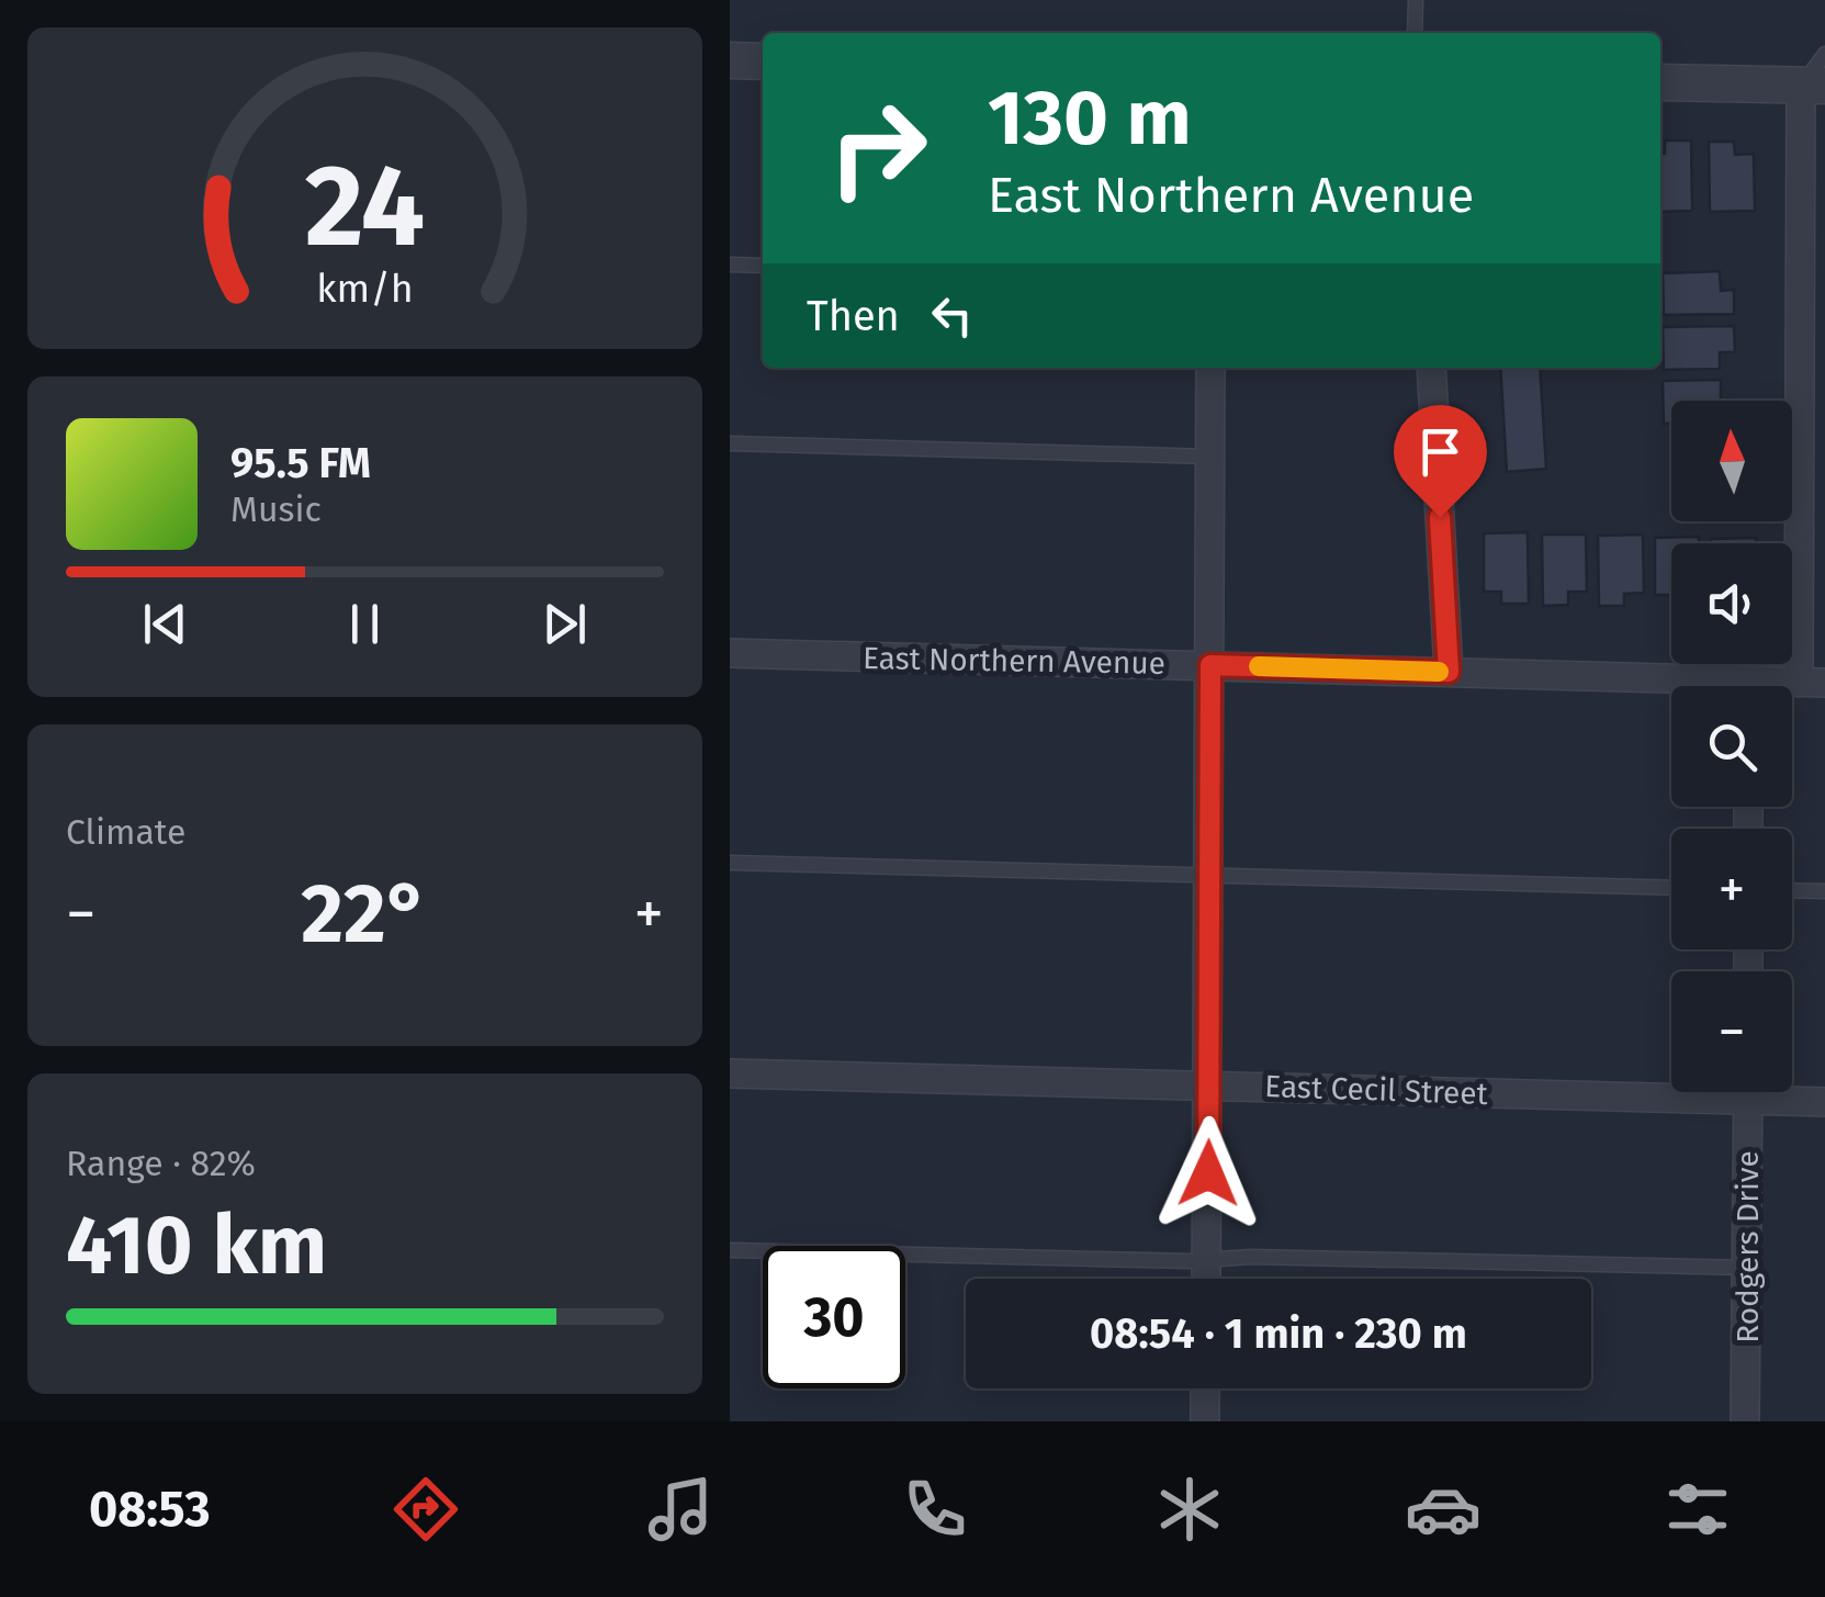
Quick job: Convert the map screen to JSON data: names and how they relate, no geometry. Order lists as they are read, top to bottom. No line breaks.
{"streets":{"street":["East Northern Avenue","East Cecil Street","Rodgers Drive"]},"north":"top","page":{"turn":["130 m","East Northern Avenue"],"then":"Then","map_buttons":["+","−"],"song":["95.5 FM","Music"],"tile":["Climate",["Range · 82%","410 km"]],"heat":["−","22°","+"],"limit":"30","trip":"08:54 · 1 min · 230 m","tabs":"08:53","gauge":["24","km/h"]}}
